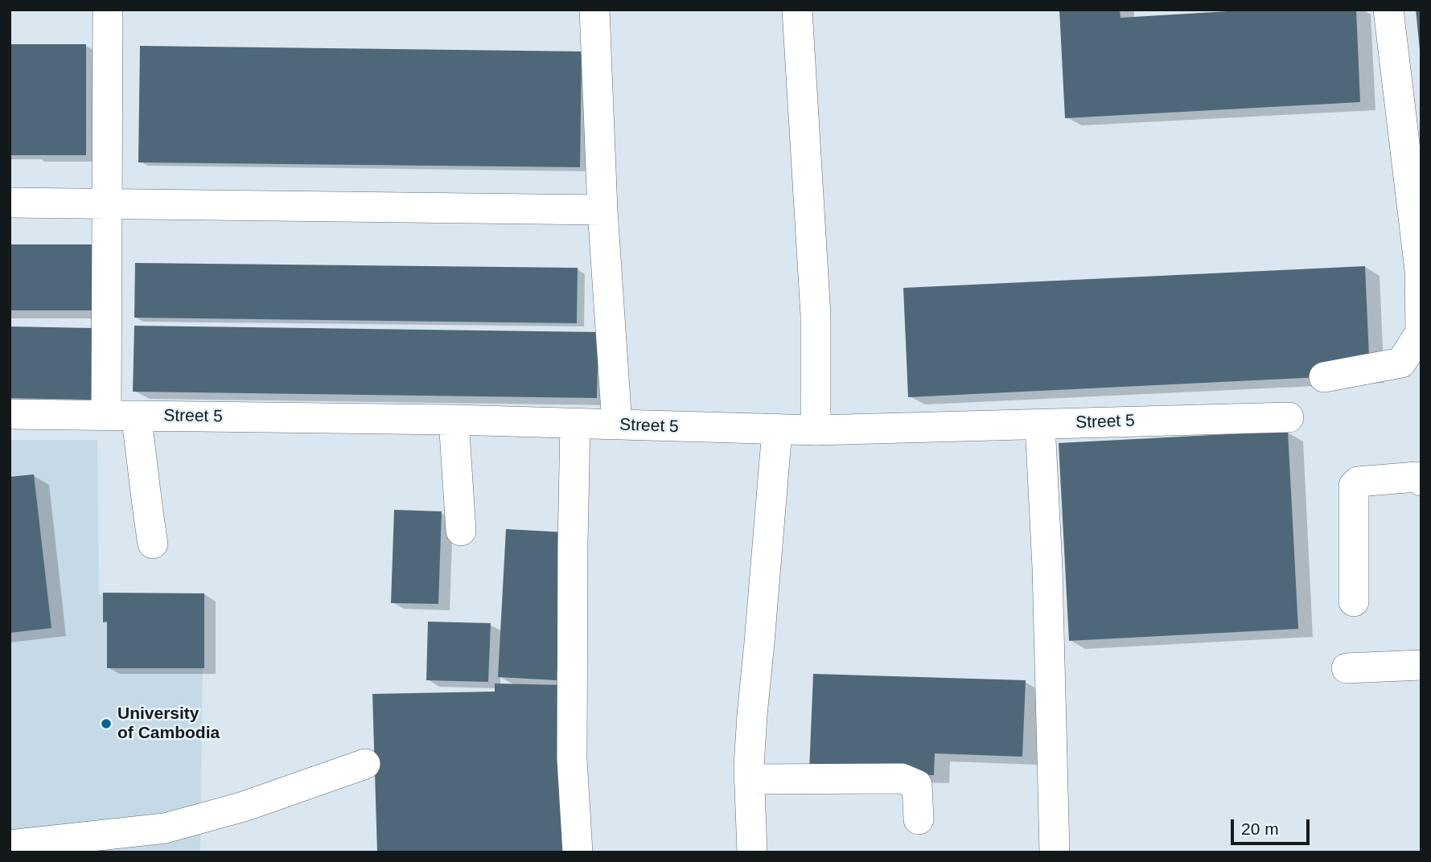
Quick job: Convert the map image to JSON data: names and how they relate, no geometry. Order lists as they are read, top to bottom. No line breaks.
{"streets":{"street":["Street 5"]},"places":["University of Cambodia"],"scale_bar":"20 m"}
